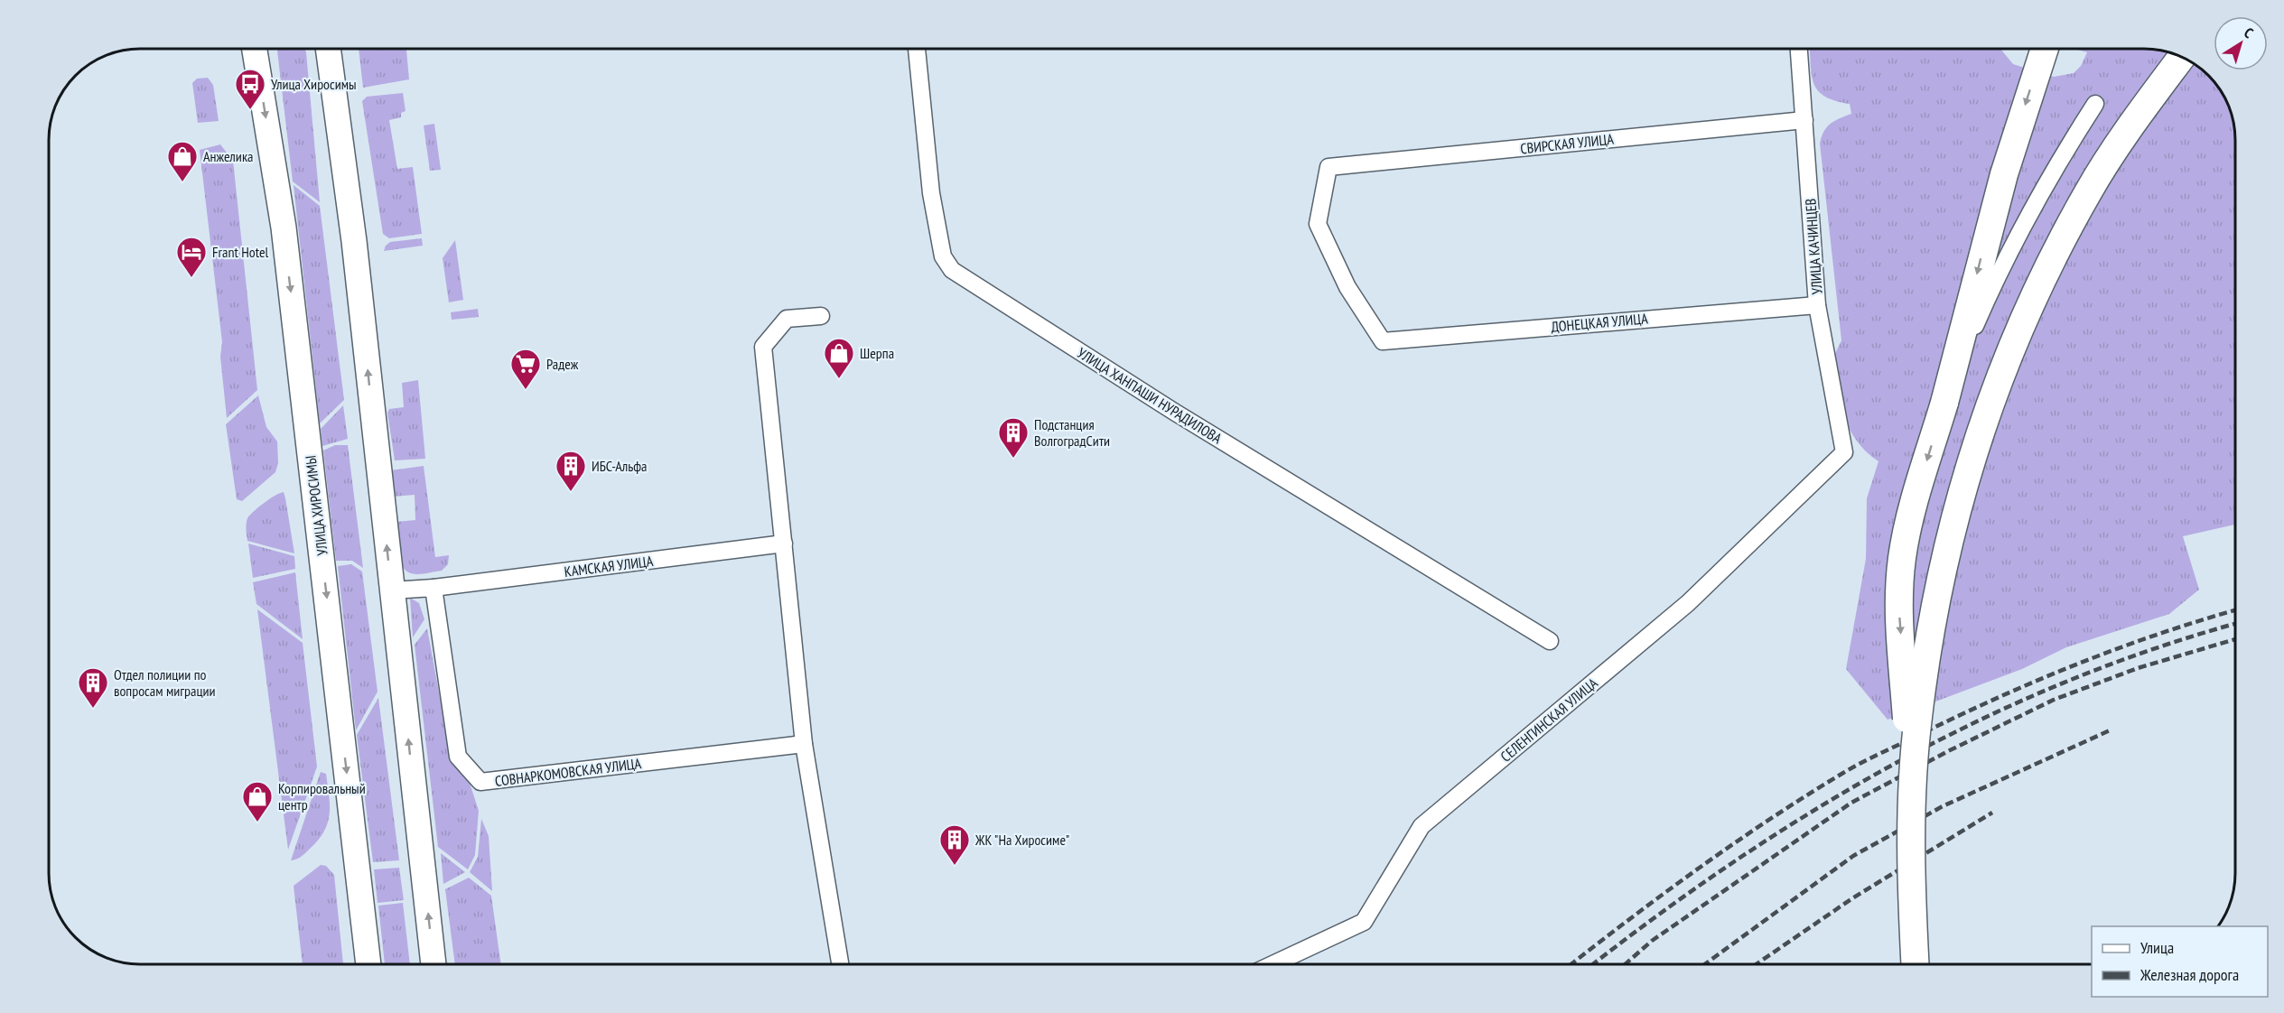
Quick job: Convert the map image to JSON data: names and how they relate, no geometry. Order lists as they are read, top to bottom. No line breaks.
{"streets":{"main road":["УЛИЦА ХИРОСИМЫ"],"street":["СВИРСКАЯ УЛИЦА","УЛИЦА КАЧИНЦЕВ","ДОНЕЦКАЯ УЛИЦА","УЛИЦА ХАНПАШИ НУРАДИЛОВА","КАМСКАЯ УЛИЦА","СЕЛЕНГИНСКАЯ УЛИЦА","СОВНАРКОМОВСКАЯ УЛИЦА"]},"crossings":[["СВИРСКАЯ УЛИЦА","УЛИЦА КАЧИНЦЕВ"],["СВИРСКАЯ УЛИЦА","ДОНЕЦКАЯ УЛИЦА"],["УЛИЦА КАЧИНЦЕВ","ДОНЕЦКАЯ УЛИЦА"],["УЛИЦА КАЧИНЦЕВ","СЕЛЕНГИНСКАЯ УЛИЦА"],["КАМСКАЯ УЛИЦА","СОВНАРКОМОВСКАЯ УЛИЦА"]],"places":{"bus stop":["Улица Хиросимы"],"shop":["Анжелика","Шерпа","Корпировальный центр"],"hotel":["Frant Hotel"],"supermarket":["Радеж"],"building":["Подстанция ВолгоградСити","ИБС-Альфа","Отдел полиции по вопросам миграции","ЖК \"На Хиросиме\""]},"legend":["Улица","Железная дорога"],"north":"top right"}
